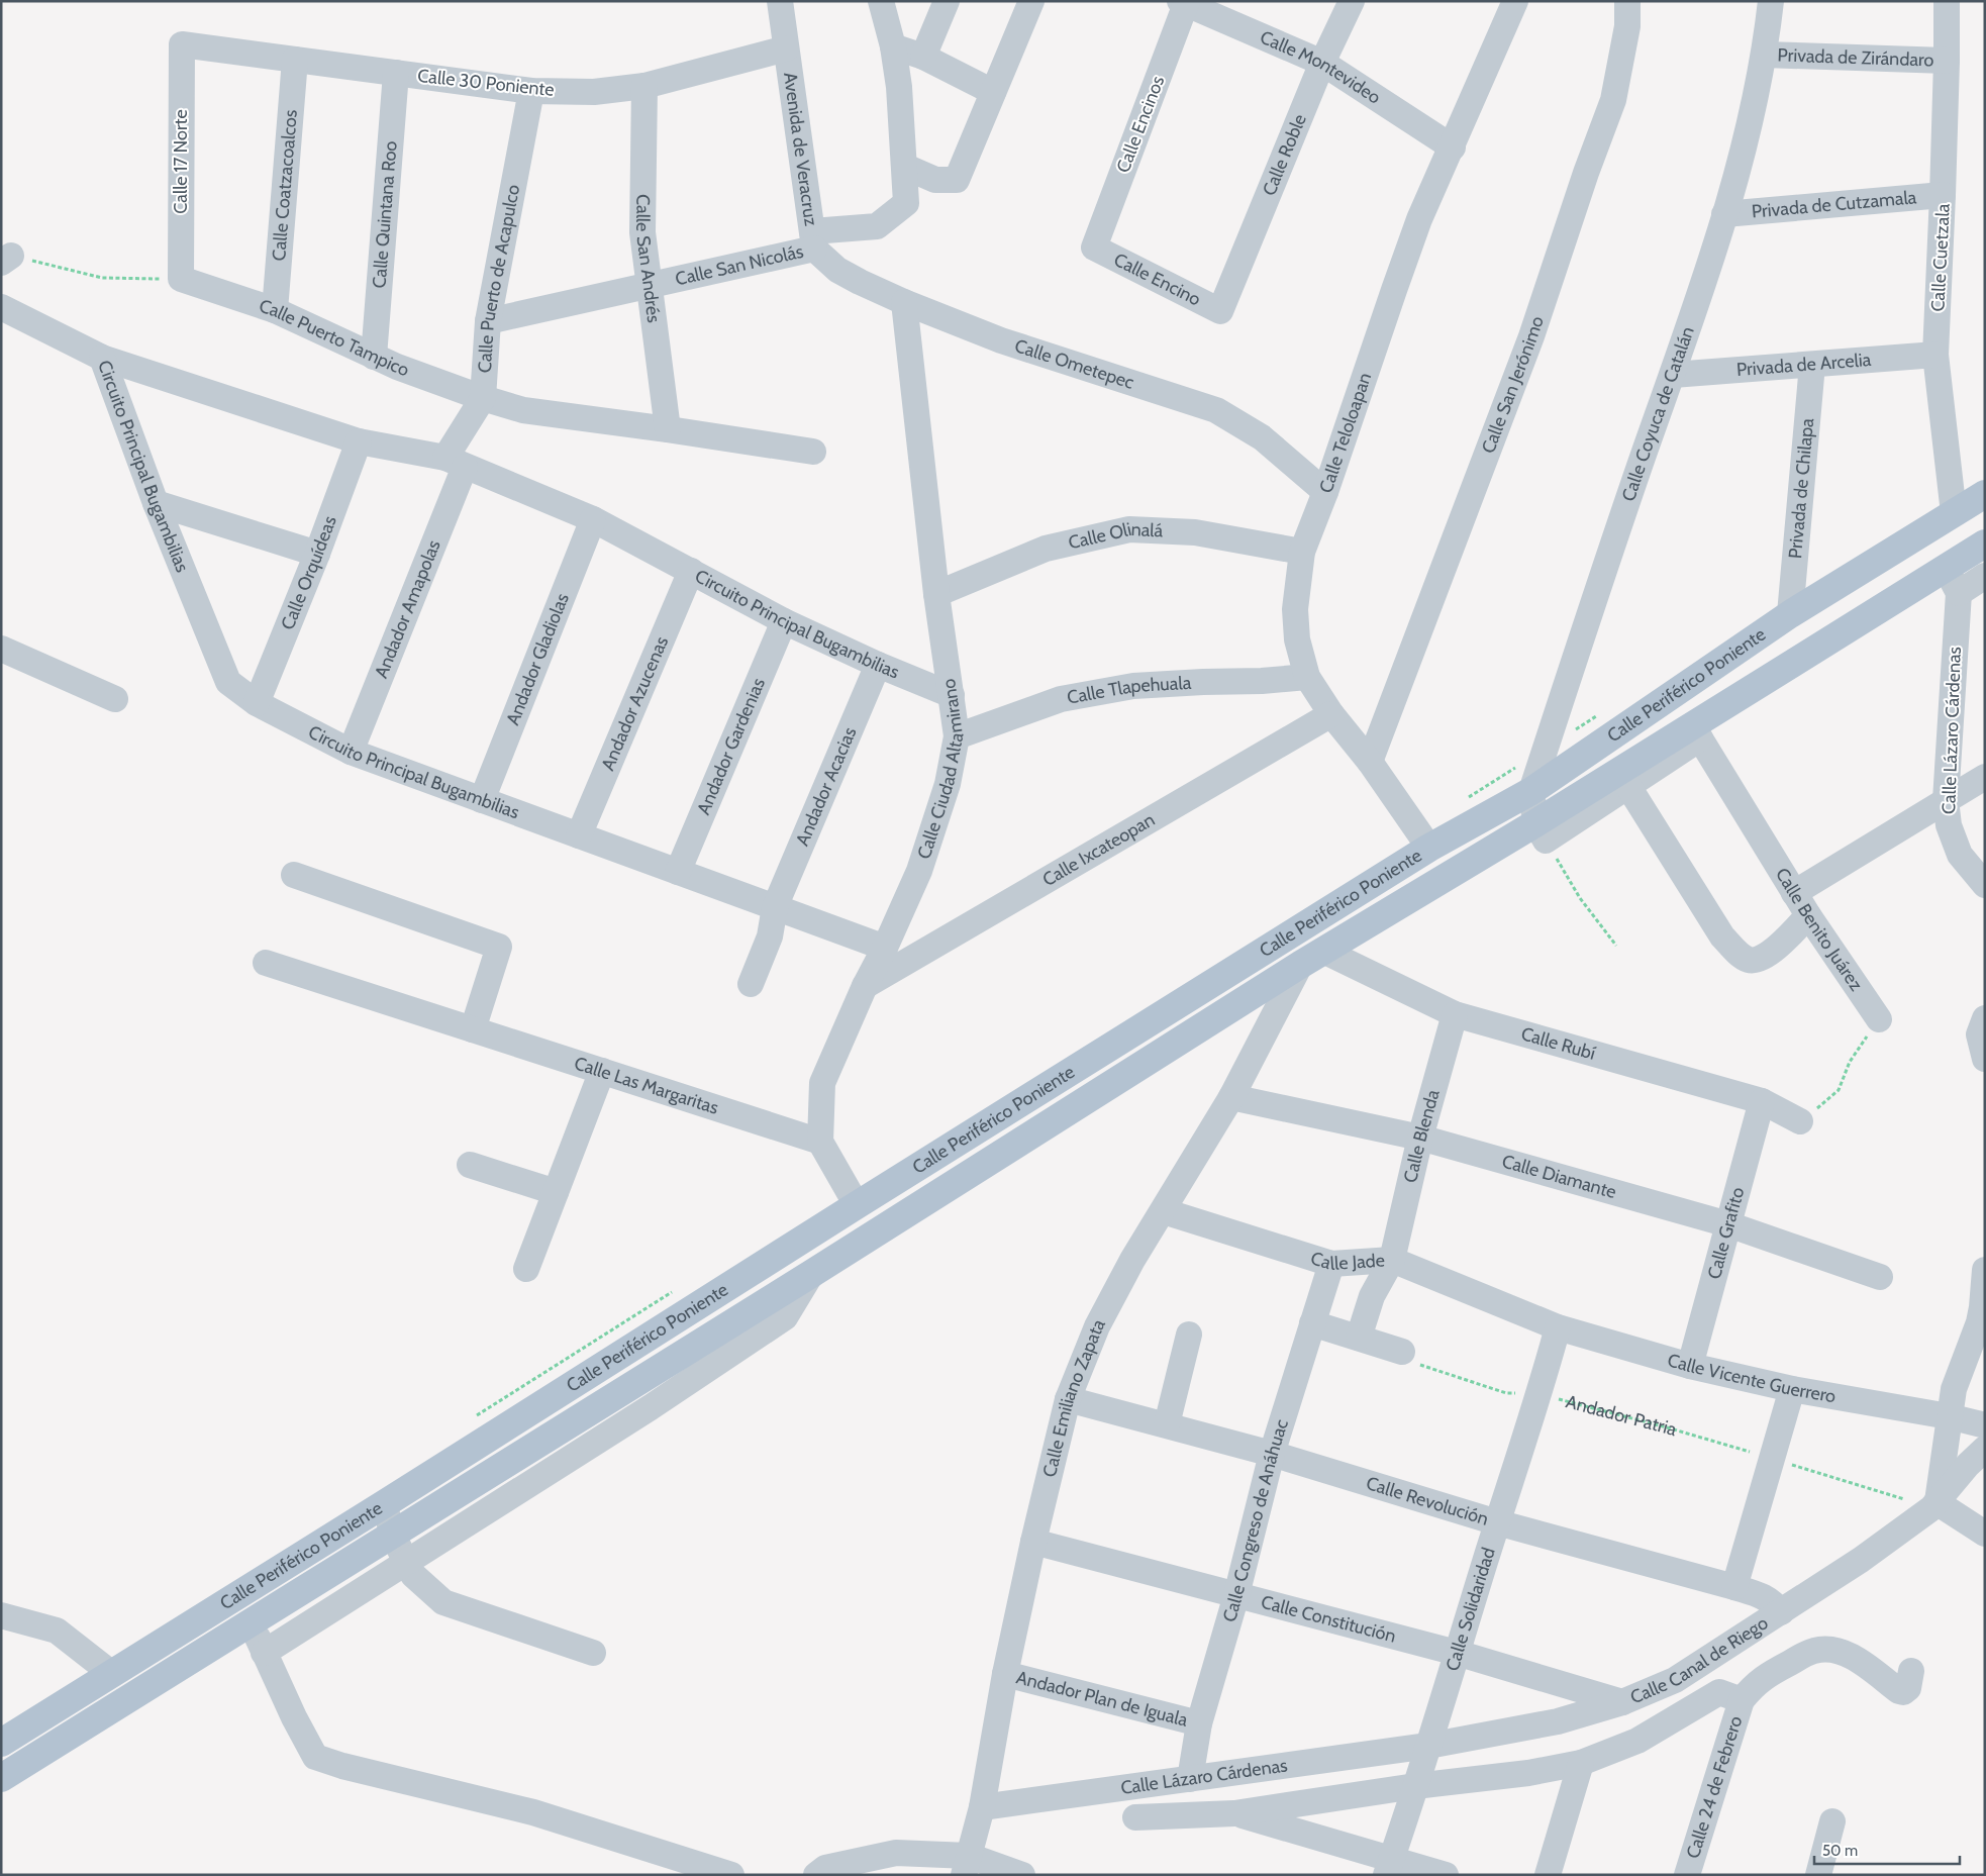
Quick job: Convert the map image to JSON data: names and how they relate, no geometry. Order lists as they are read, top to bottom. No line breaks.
{"streets":{"main road":["Calle Periférico Poniente"],"street":["Privada de Zirándaro","Calle Montevideo","Calle 30 Poniente","Calle Encinos","Avenida de Veracruz","Calle Roble","Calle 17 Norte","Calle Coatzacoalcos","Privada de Cutzamala","Calle Quintana Roo","Calle San Andrés","Calle Cuetzala","Calle San Nicolás","Calle Puerto de Acapulco","Calle Encino","Calle Puerto Tampico","Calle Ometepec","Privada de Arcelia","Calle San Jerónimo","Calle Coyuca de Catalán","Calle Teloloapan","Circuito Principal Bugambilias","Privada de Chilapa","Calle Olinalá","Calle Orquídeas","Andador Amapolas","Andador Gladiolas","Calle Tlapehuala","Andador Azucenas","Calle Lázaro Cárdenas","Andador Gardenias","Calle Ciudad Altamirano","Andador Acacias","Calle Ixcateopan","Calle Benito Juárez","Calle Rubí","Calle Las Margaritas","Calle Blenda","Calle Diamante","Calle Grafito","Calle Jade","Calle Vicente Guerrero","Calle Emiliano Zapata","Calle Revolución","Calle Congreso de Anáhuac","Calle Solidaridad","Calle Constitución","Calle Canal de Riego","Andador Plan de Iguala","Calle 24 de Febrero"],"path":["Andador Patria"]},"crossings":[["Privada de Zirándaro","Calle Cuetzala"],["Privada de Zirándaro","Calle Coyuca de Catalán"],["Calle Montevideo","Calle Encinos"],["Calle Montevideo","Calle Roble"],["Calle Montevideo","Calle Teloloapan"],["Calle 30 Poniente","Avenida de Veracruz"],["Calle 30 Poniente","Calle 17 Norte"],["Calle 30 Poniente","Calle Coatzacoalcos"],["Calle 30 Poniente","Calle Quintana Roo"],["Calle 30 Poniente","Calle San Andrés"],["Calle 30 Poniente","Calle Puerto de Acapulco"],["Calle Encinos","Calle Encino"],["Avenida de Veracruz","Calle San Nicolás"],["Avenida de Veracruz","Calle Ometepec"],["Calle Roble","Calle Encino"],["Calle 17 Norte","Calle Puerto Tampico"],["Calle Coatzacoalcos","Calle Puerto Tampico"],["Privada de Cutzamala","Calle Cuetzala"],["Privada de Cutzamala","Calle Coyuca de Catalán"],["Calle Quintana Roo","Calle Puerto Tampico"],["Calle San Andrés","Calle San Nicolás"],["Calle San Andrés","Calle Puerto Tampico"],["Calle Cuetzala","Privada de Arcelia"],["Calle Cuetzala","Calle Periférico Poniente"],["Calle San Nicolás","Calle Puerto de Acapulco"],["Calle San Nicolás","Calle Ometepec"],["Calle Puerto de Acapulco","Calle Puerto Tampico"],["Calle Puerto de Acapulco","Circuito Principal Bugambilias"],["Calle Puerto de Acapulco","Andador Amapolas"],["Calle Ometepec","Calle Teloloapan"],["Calle Ometepec","Calle Ciudad Altamirano"],["Privada de Arcelia","Calle Coyuca de Catalán"],["Privada de Arcelia","Privada de Chilapa"],["Calle San Jerónimo","Calle Teloloapan"],["Calle Coyuca de Catalán","Calle Periférico Poniente"],["Calle Teloloapan","Calle Olinalá"],["Calle Teloloapan","Calle Periférico Poniente"],["Calle Teloloapan","Calle Tlapehuala"],["Calle Teloloapan","Calle Ixcateopan"],["Circuito Principal Bugambilias","Calle Orquídeas"],["Circuito Principal Bugambilias","Andador Amapolas"],["Circuito Principal Bugambilias","Andador Gladiolas"],["Circuito Principal Bugambilias","Andador Azucenas"],["Circuito Principal Bugambilias","Andador Gardenias"],["Circuito Principal Bugambilias","Calle Ciudad Altamirano"],["Circuito Principal Bugambilias","Andador Acacias"],["Privada de Chilapa","Calle Periférico Poniente"],["Calle Olinalá","Calle Ciudad Altamirano"],["Calle Periférico Poniente","Calle Benito Juárez"],["Calle Periférico Poniente","Calle Rubí"],["Calle Periférico Poniente","Calle Emiliano Zapata"],["Calle Tlapehuala","Calle Ciudad Altamirano"],["Calle Lázaro Cárdenas","Calle Emiliano Zapata"],["Calle Lázaro Cárdenas","Calle Congreso de Anáhuac"],["Calle Lázaro Cárdenas","Calle Solidaridad"],["Calle Lázaro Cárdenas","Calle Canal de Riego"],["Calle Ciudad Altamirano","Calle Ixcateopan"],["Calle Ciudad Altamirano","Calle Las Margaritas"],["Calle Rubí","Calle Blenda"],["Calle Rubí","Calle Grafito"],["Calle Blenda","Calle Diamante"],["Calle Blenda","Calle Jade"],["Calle Diamante","Calle Grafito"],["Calle Diamante","Calle Emiliano Zapata"],["Calle Grafito","Calle Vicente Guerrero"],["Calle Jade","Calle Vicente Guerrero"],["Calle Jade","Calle Emiliano Zapata"],["Calle Jade","Calle Congreso de Anáhuac"],["Calle Jade","Calle Solidaridad"],["Calle Vicente Guerrero","Calle Solidaridad"],["Calle Emiliano Zapata","Calle Revolución"],["Calle Emiliano Zapata","Calle Constitución"],["Calle Emiliano Zapata","Andador Plan de Iguala"],["Andador Patria","Calle Solidaridad"],["Andador Patria","Calle Canal de Riego"],["Calle Revolución","Calle Congreso de Anáhuac"],["Calle Revolución","Calle Solidaridad"],["Calle Revolución","Calle Canal de Riego"],["Calle Congreso de Anáhuac","Calle Constitución"],["Calle Congreso de Anáhuac","Andador Plan de Iguala"],["Calle Solidaridad","Calle Constitución"],["Calle Solidaridad","Calle Canal de Riego"],["Calle Constitución","Calle Canal de Riego"]],"scale_bar":"50 m"}
